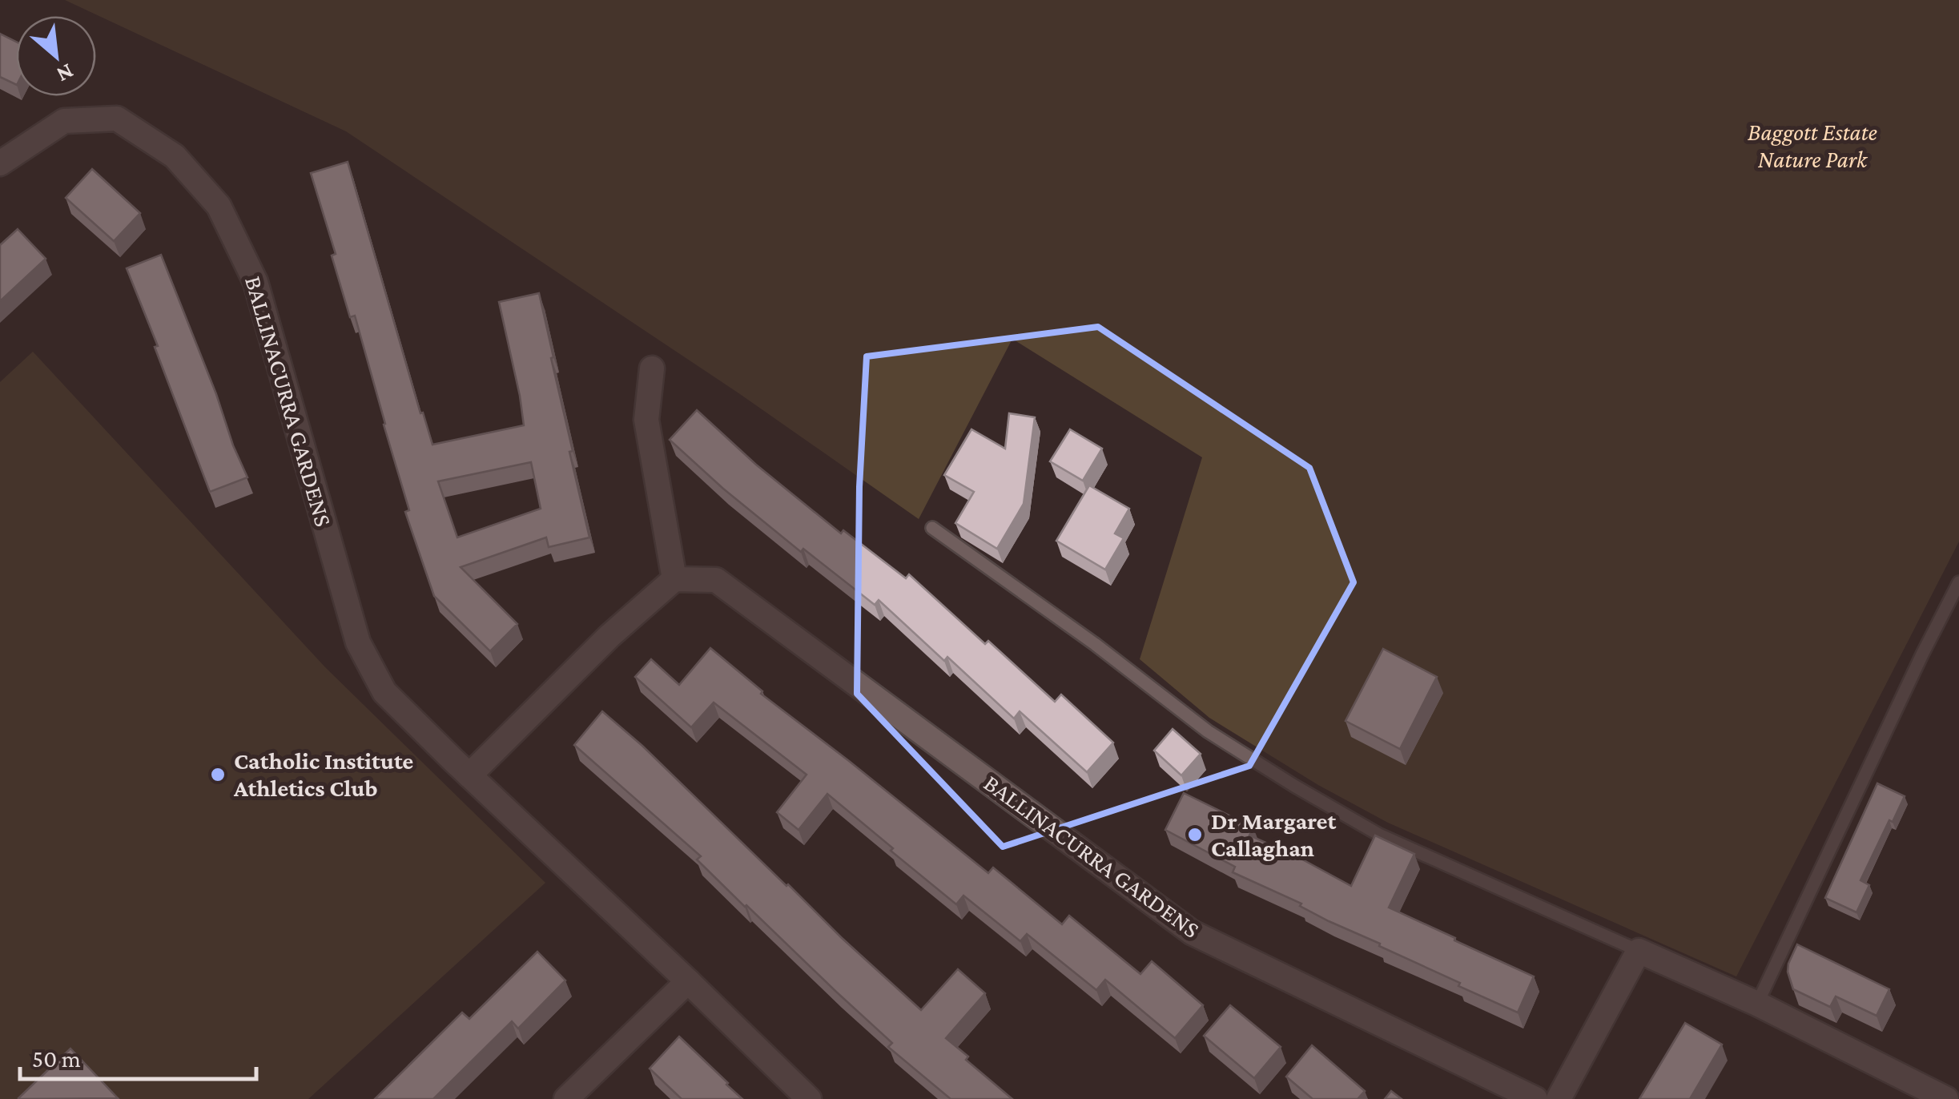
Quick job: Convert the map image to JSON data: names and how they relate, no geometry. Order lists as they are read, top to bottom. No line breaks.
{"streets":{"street":["BALLINACURRA GARDENS"]},"parks":["Baggott Estate Nature Park"],"places":["Catholic Institute Athletics Club","Dr Margaret Callaghan"],"scale_bar":"50 m","north":"bottom right"}
